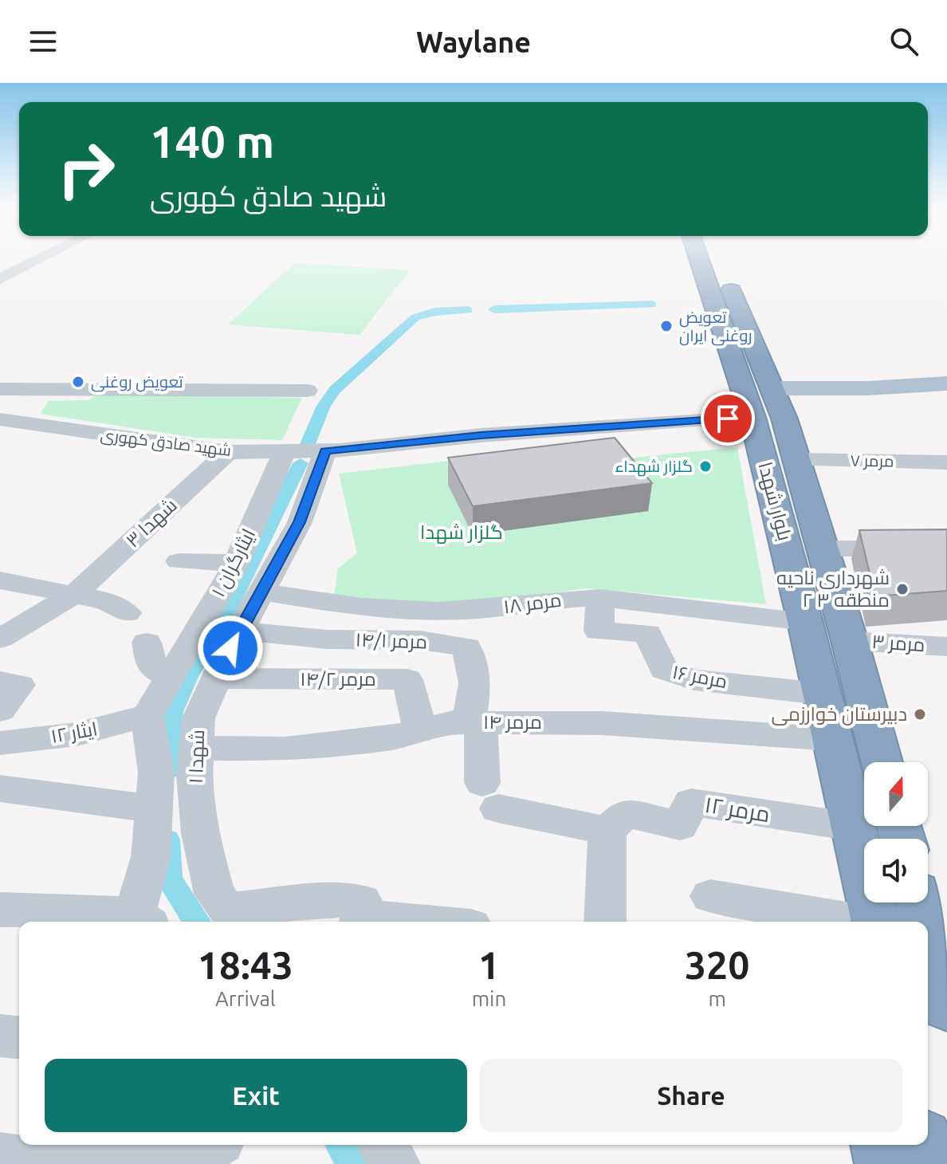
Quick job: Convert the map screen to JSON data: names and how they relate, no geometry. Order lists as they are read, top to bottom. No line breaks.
{"streets":{"highway":["بلوار شهدا"],"street":["شهید صادق کهوری","مرمر ۷","شهدا ۳","ایثارگران ۱","مرمر ۱۸","مرمر ۱۴/۱","مرمر ۳","مرمر ۱۶","مرمر ۱۴/۲","مرمر ۱۴","ایثار ۱۲","شهدا ۱","مرمر ۱۲"]},"crossings":[["شهید صادق کهوری","بلوار شهدا"],["شهید صادق کهوری","شهدا ۳"],["شهید صادق کهوری","ایثارگران ۱"],["شهید صادق کهوری","شهدا ۱"],["مرمر ۷","بلوار شهدا"],["بلوار شهدا","مرمر ۱۸"],["بلوار شهدا","مرمر ۳"],["بلوار شهدا","مرمر ۱۶"],["بلوار شهدا","مرمر ۱۴"],["بلوار شهدا","مرمر ۱۲"],["ایثارگران ۱","ایثار ۱۲"],["مرمر ۱۸","مرمر ۱۶"],["مرمر ۱۸","شهدا ۱"],["مرمر ۱۴/۱","مرمر ۱۴"],["مرمر ۱۴/۱","شهدا ۱"],["مرمر ۱۴/۲","مرمر ۱۴"],["مرمر ۱۴/۲","شهدا ۱"],["مرمر ۱۴","شهدا ۱"]],"parks":["گلزار شهدا"],"places":["تعویض روغنی ایران","تعویض روغنی","گلزار شهداء","شهرداری ناحیه ۲ منطقه ۳","دبیرستان خوارزمی"],"north":"top","page":{"header":"Waylane","turn":["140 m","شهید صادق کهوری"],"eta":["18:43","Arrival","1","min","320","m"],"buttons":["Exit","Share"]}}
